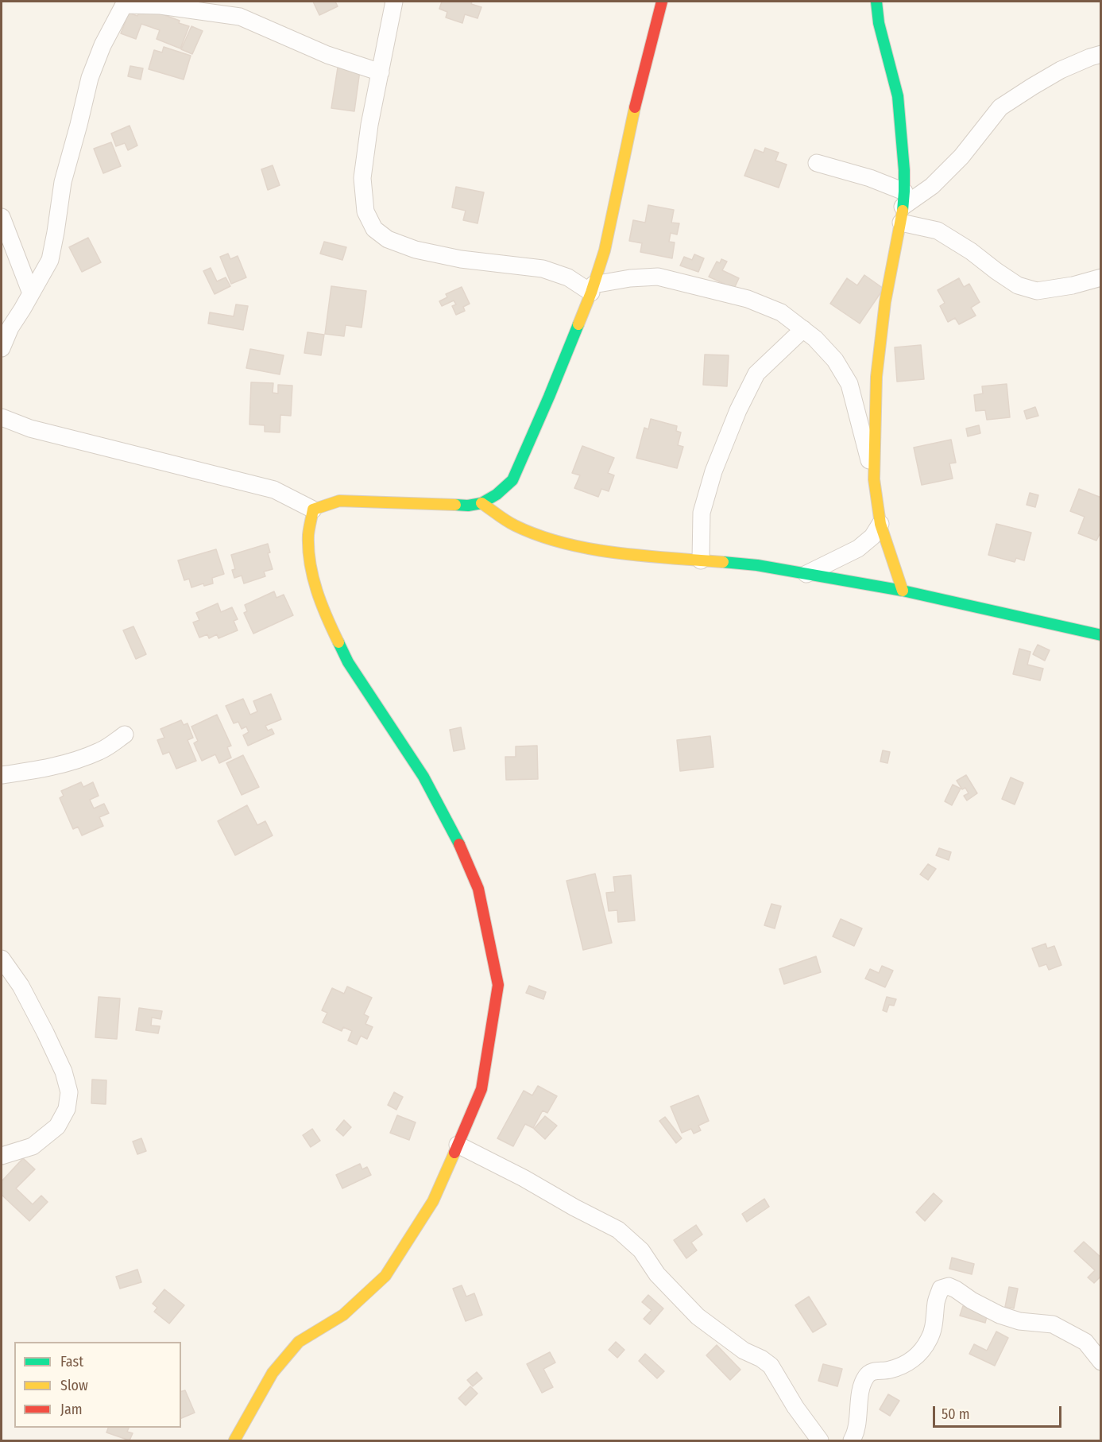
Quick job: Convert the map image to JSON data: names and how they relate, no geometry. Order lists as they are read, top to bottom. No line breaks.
{"legend":["Fast","Slow","Jam"],"scale_bar":"50 m"}
